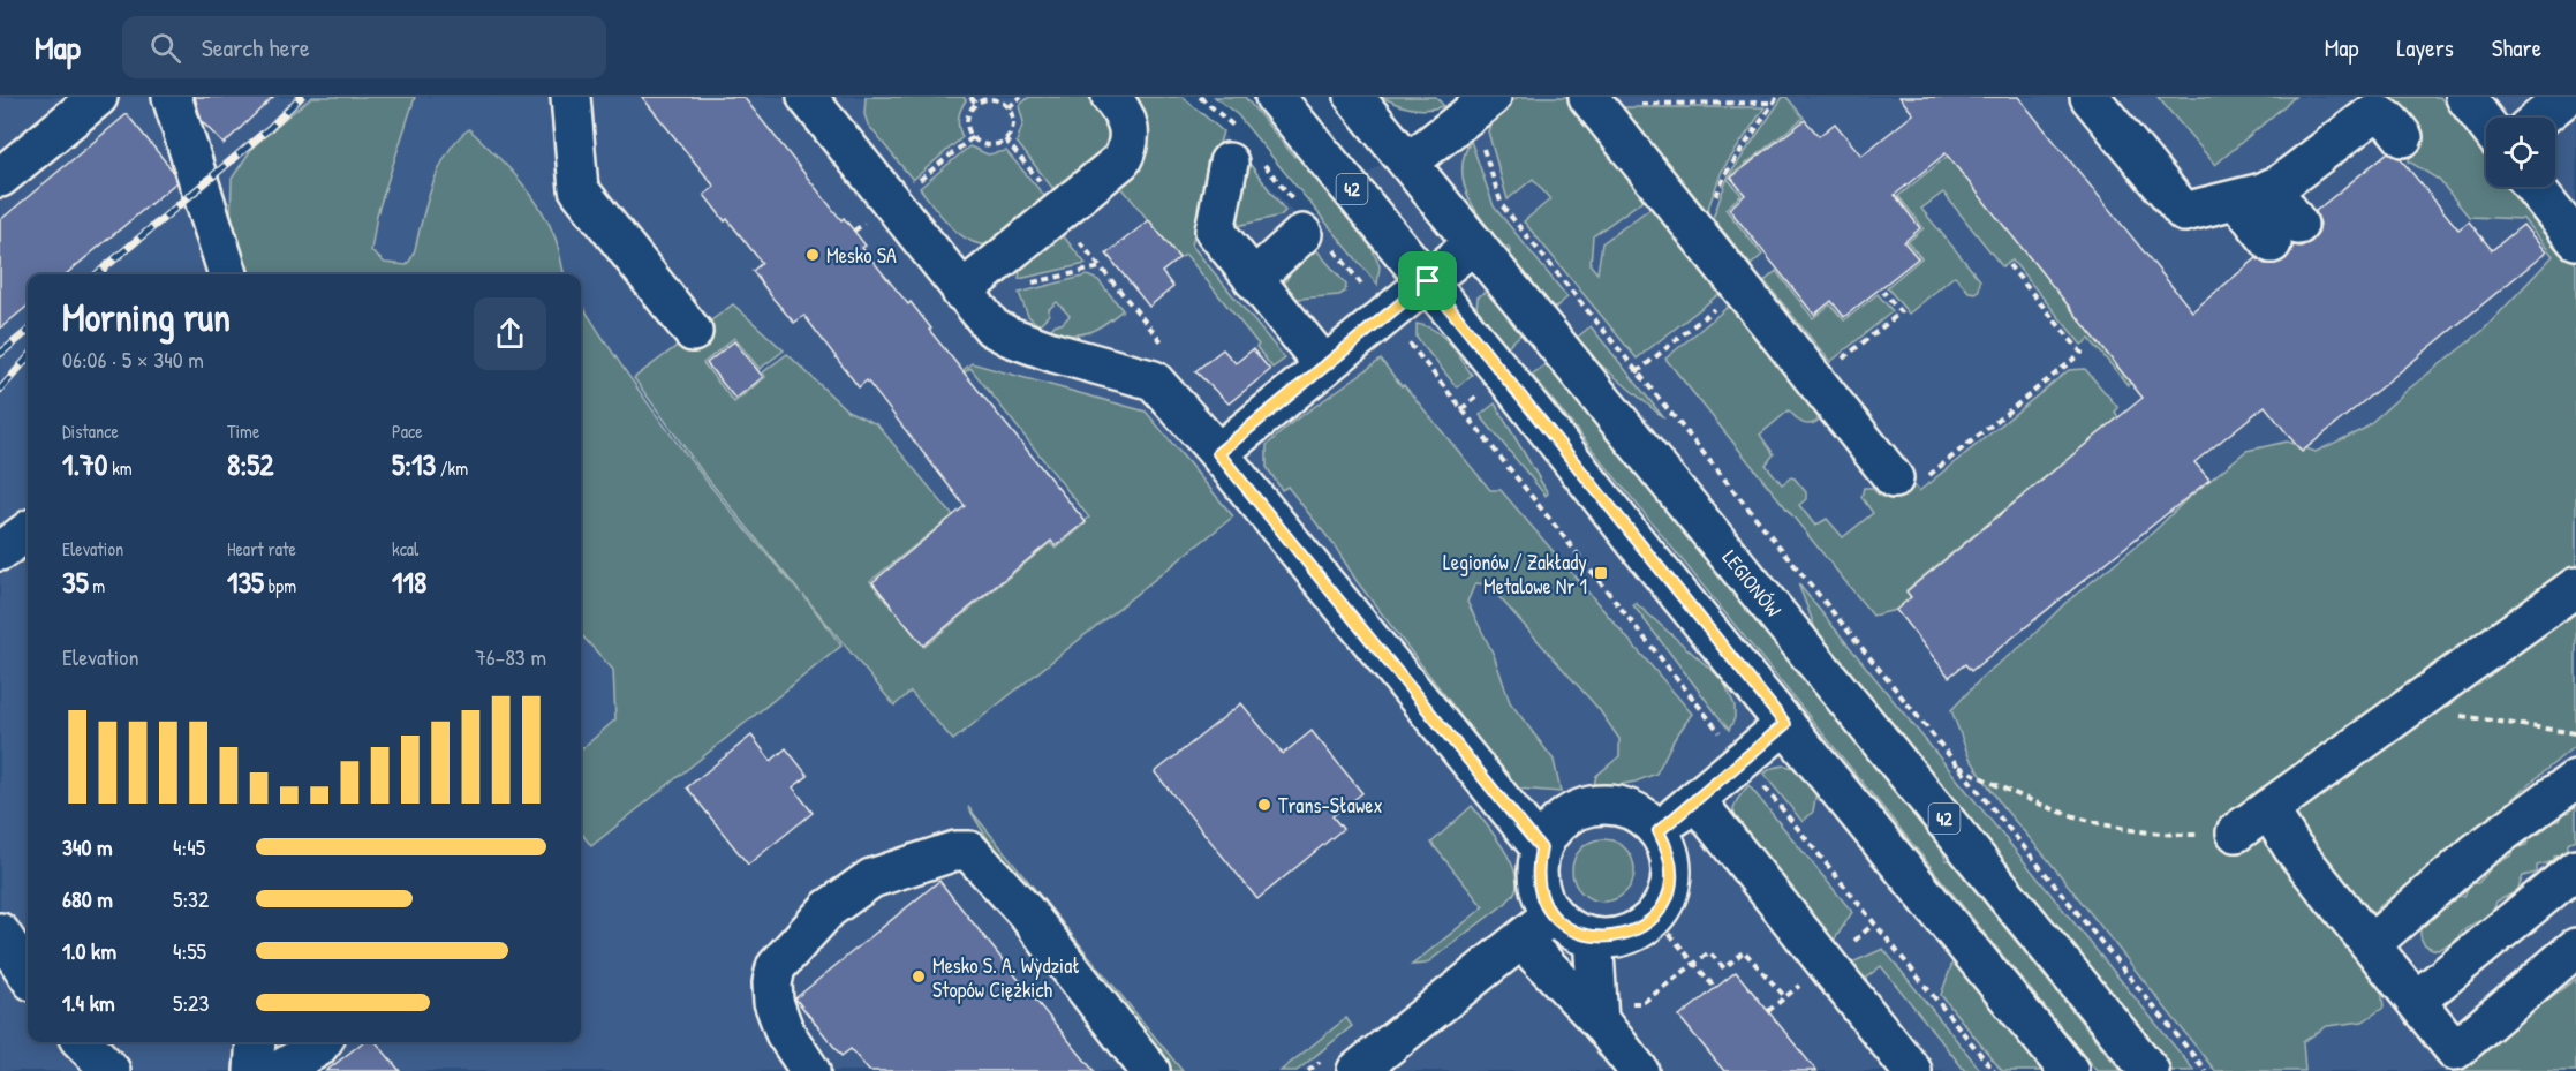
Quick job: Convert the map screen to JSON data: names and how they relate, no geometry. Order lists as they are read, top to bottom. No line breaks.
{"streets":{"main road":["42","LEGIONÓW"]},"places":{"other":["Mesko SA","Trans-Sławex","Mesko S. A. Wydział Stopów Ciężkich"],"transit":["Legionów / Zakłady Metalowe Nr 1"]},"page":{"header":"Map","search":"Search here","nav":["Map","Layers","Share"],"heading":["Morning run","06:06 · 5 × 340 m"],"stats":[["Distance","1.70 km"],["Time","8:52"],["Pace","5:13 /km"],["Elevation","35 m"],["Heart rate","135 bpm"],["kcal","118"]],"chart":["Elevation","76–83 m"],"list":[{"name":"340 m","note":"4:45"},{"name":"680 m","note":"5:32"},{"name":"1.0 km","note":"4:55"},{"name":"1.4 km","note":"5:23"}]}}
